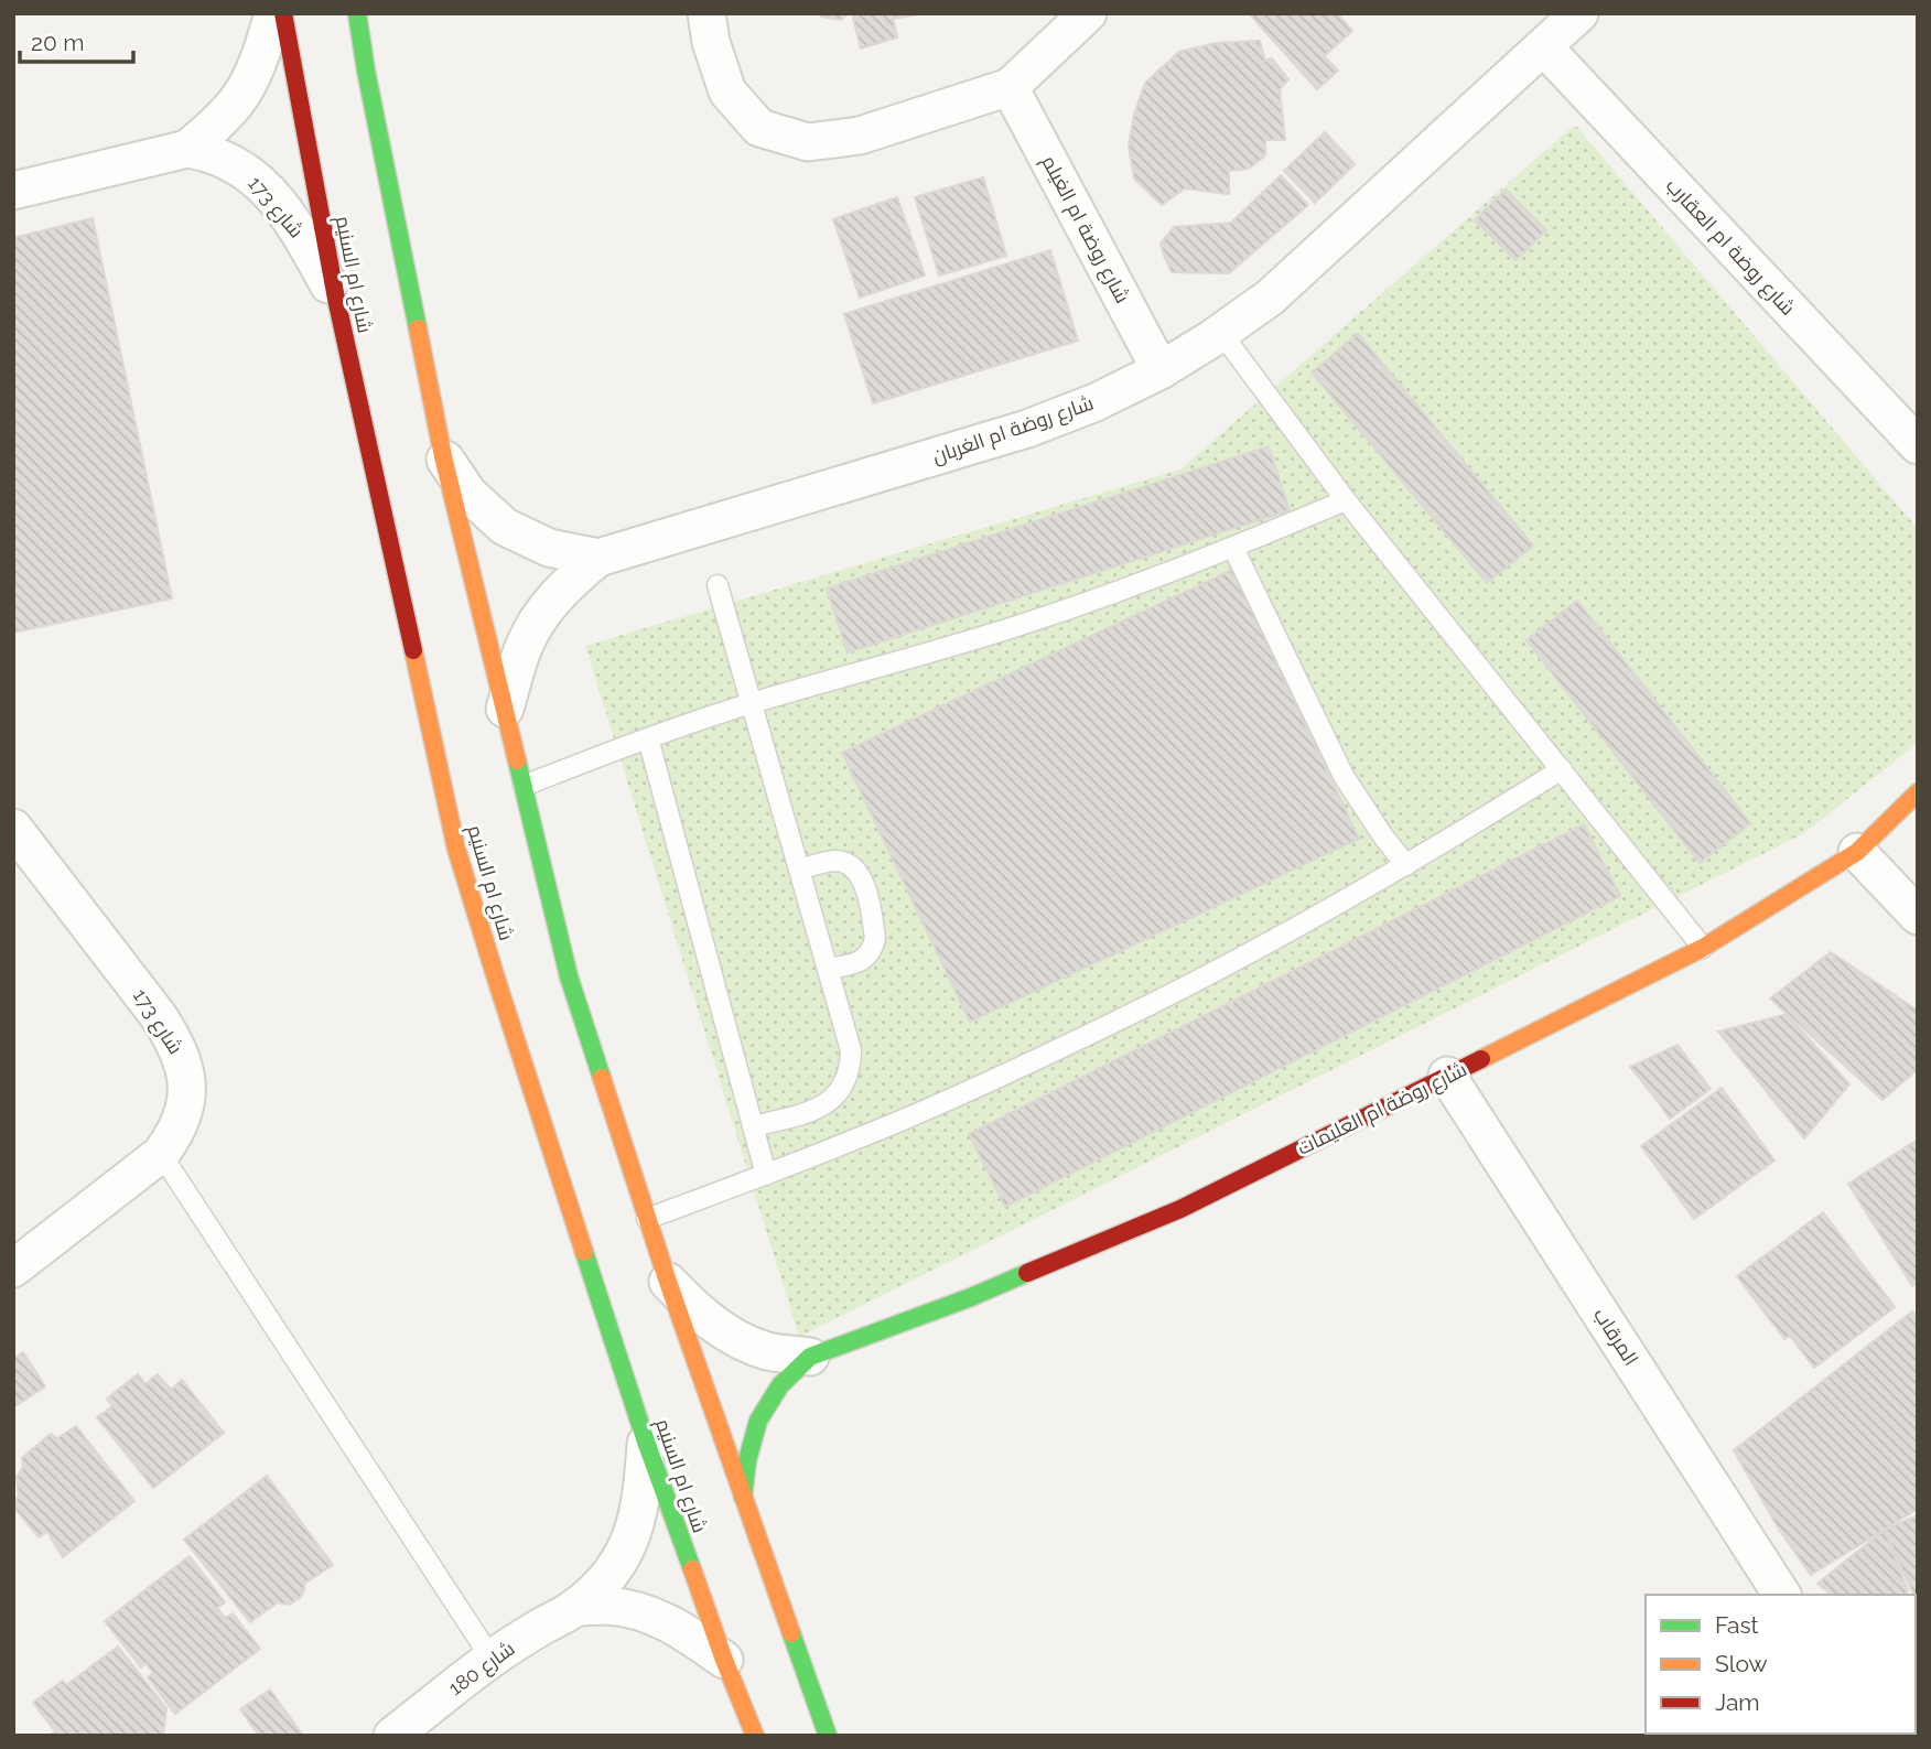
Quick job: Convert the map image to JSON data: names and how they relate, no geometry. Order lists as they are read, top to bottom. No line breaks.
{"streets":{"main road":["شارع ام السنيم","شارع روضة ام العليمات"],"street":["شارع 173","شارع روضة ام الغيلم","شارع روضة ام العقارب","شارع روضة ام الغربان","المرقاب","شارع 180"]},"crossings":[["شارع 173","شارع ام السنيم"],["شارع روضة ام الغيلم","شارع روضة ام الغربان"],["شارع روضة ام العقارب","شارع روضة ام الغربان"],["شارع ام السنيم","شارع 180"],["شارع روضة ام العليمات","المرقاب"]],"legend":["Fast","Slow","Jam"],"scale_bar":"20 m"}
